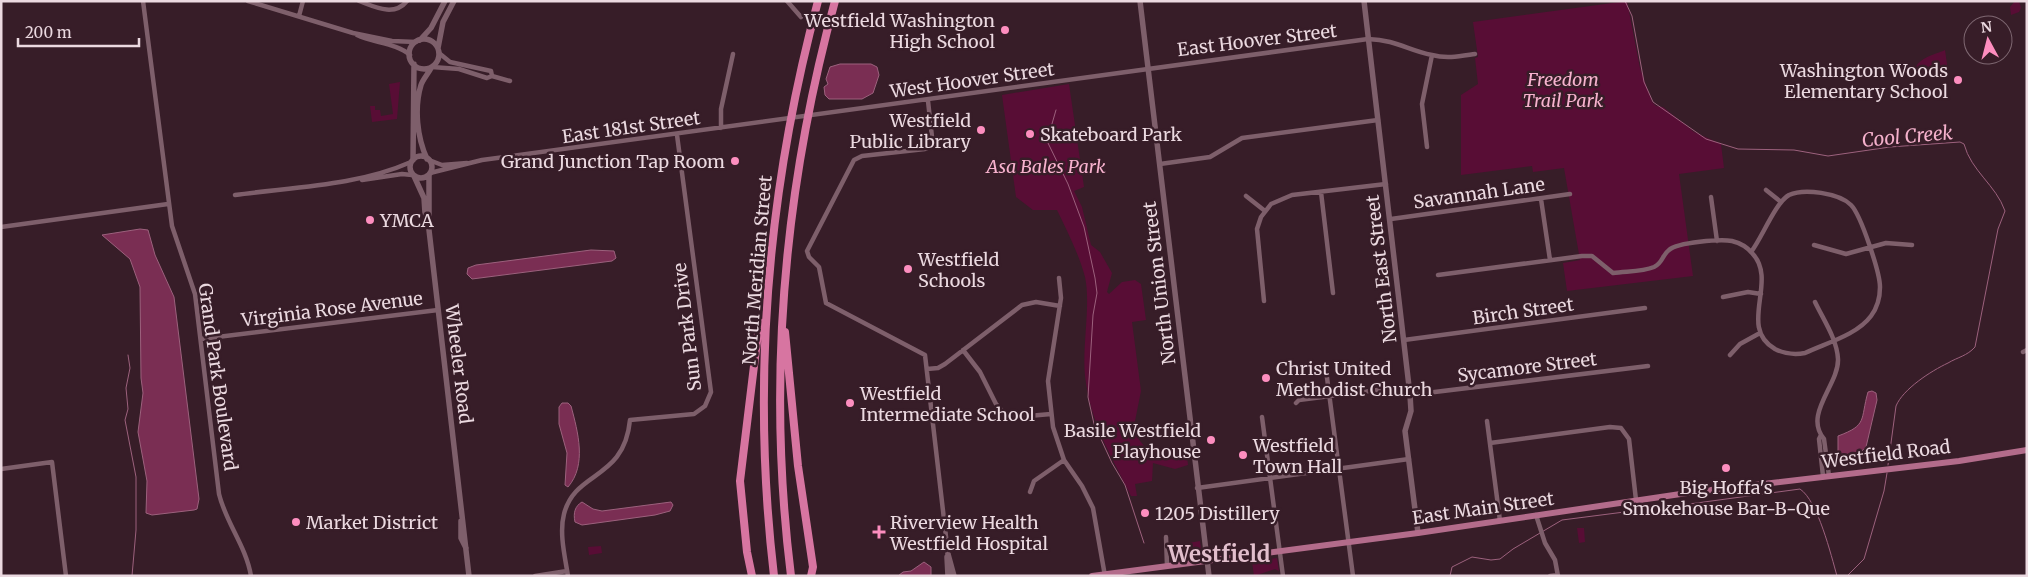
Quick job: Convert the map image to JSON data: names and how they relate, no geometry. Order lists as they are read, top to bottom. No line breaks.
{"streets":{"highway":["North Meridian Street"],"main road":["Westfield Road","East Main Street"],"street":["East Hoover Street","West Hoover Street","East 181st Street","Savannah Lane","North East Street","North Union Street","Virginia Rose Avenue","Birch Street","Sun Park Drive","Wheeler Road","Sycamore Street","Grand Park Boulevard"]},"crossings":[["East Hoover Street","West Hoover Street"],["East Hoover Street","North East Street"],["East Hoover Street","North Union Street"],["West Hoover Street","East 181st Street"],["West Hoover Street","North Union Street"],["East 181st Street","Sun Park Drive"],["East 181st Street","Wheeler Road"],["Savannah Lane","North East Street"],["North East Street","Birch Street"],["North East Street","Sycamore Street"],["North East Street","East Main Street"],["North Union Street","East Main Street"],["Virginia Rose Avenue","Wheeler Road"],["Virginia Rose Avenue","Grand Park Boulevard"],["Westfield Road","East Main Street"]],"districts":["Westfield"],"water":["Cool Creek"],"parks":["Freedom Trail Park","Asa Bales Park"],"places":{"other":["Westfield Washington High School","Washington Woods Elementary School","Westfield Public Library","Skateboard Park","Grand Junction Tap Room","YMCA","Westfield Schools","Christ United Methodist Church","Westfield Intermediate School","Basile Westfield Playhouse","Westfield Town Hall","Big Hoffa's Smokehouse Bar-B-Que","1205 Distillery","Market District"],"health":["Riverview Health Westfield Hospital"]},"scale_bar":"200 m","north":"top"}
